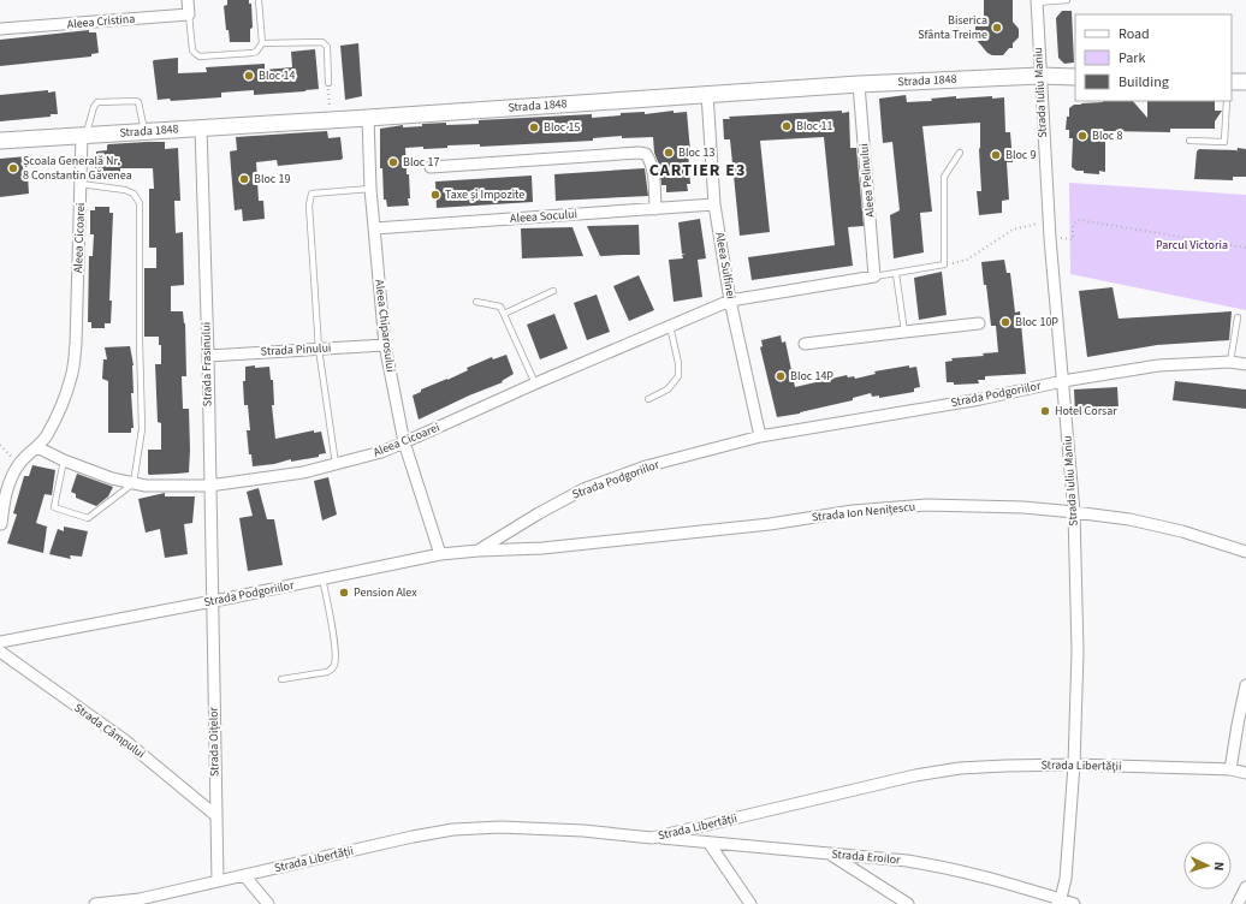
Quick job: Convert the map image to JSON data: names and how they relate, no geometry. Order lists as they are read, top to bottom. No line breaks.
{"streets":{"main road":["Strada 1848"],"street":["Aleea Cristina","Strada Iuliu Maniu","Aleea Pelinului","Aleea Socului","Aleea Cicoarei","Aleea Sulfinei","Aleea Chiparosului","Strada Pinului","Strada Frasinului","Strada Podgoriilor","Strada Ion Nenițescu","Strada Câmpului","Strada Oițelor","Strada Libertății","Strada Eroilor"]},"crossings":[["Strada 1848","Strada Iuliu Maniu"],["Strada 1848","Aleea Pelinului"],["Strada 1848","Aleea Cicoarei"],["Strada 1848","Aleea Sulfinei"],["Strada 1848","Aleea Chiparosului"],["Strada 1848","Strada Frasinului"],["Strada Iuliu Maniu","Strada Podgoriilor"],["Strada Iuliu Maniu","Strada Ion Nenițescu"],["Strada Iuliu Maniu","Strada Libertății"],["Strada Iuliu Maniu","Strada Eroilor"],["Aleea Socului","Aleea Sulfinei"],["Aleea Socului","Aleea Chiparosului"],["Aleea Cicoarei","Aleea Sulfinei"],["Aleea Cicoarei","Aleea Chiparosului"],["Aleea Cicoarei","Strada Frasinului"],["Aleea Sulfinei","Strada Podgoriilor"],["Aleea Chiparosului","Strada Pinului"],["Aleea Chiparosului","Strada Podgoriilor"],["Strada Pinului","Strada Frasinului"],["Strada Frasinului","Strada Podgoriilor"],["Strada Frasinului","Strada Oițelor"],["Strada Podgoriilor","Strada Ion Nenițescu"],["Strada Podgoriilor","Strada Oițelor"],["Strada Câmpului","Strada Oițelor"],["Strada Oițelor","Strada Libertății"],["Strada Libertății","Strada Eroilor"]],"districts":["CARTIER E3"],"parks":["Parcul Victoria"],"places":["Biserica Sfânta Treime","Bloc 14","Bloc 11","Bloc 15","Bloc 8","Bloc 13","Bloc 9","Bloc 17","Școala Generală Nr. 8 Constantin Găvenea","Bloc 19","Taxe și Impozite","Bloc 10P","Bloc 14P","Hotel Corsar","Pension Alex"],"legend":["Road","Park","Building"],"north":"right"}
